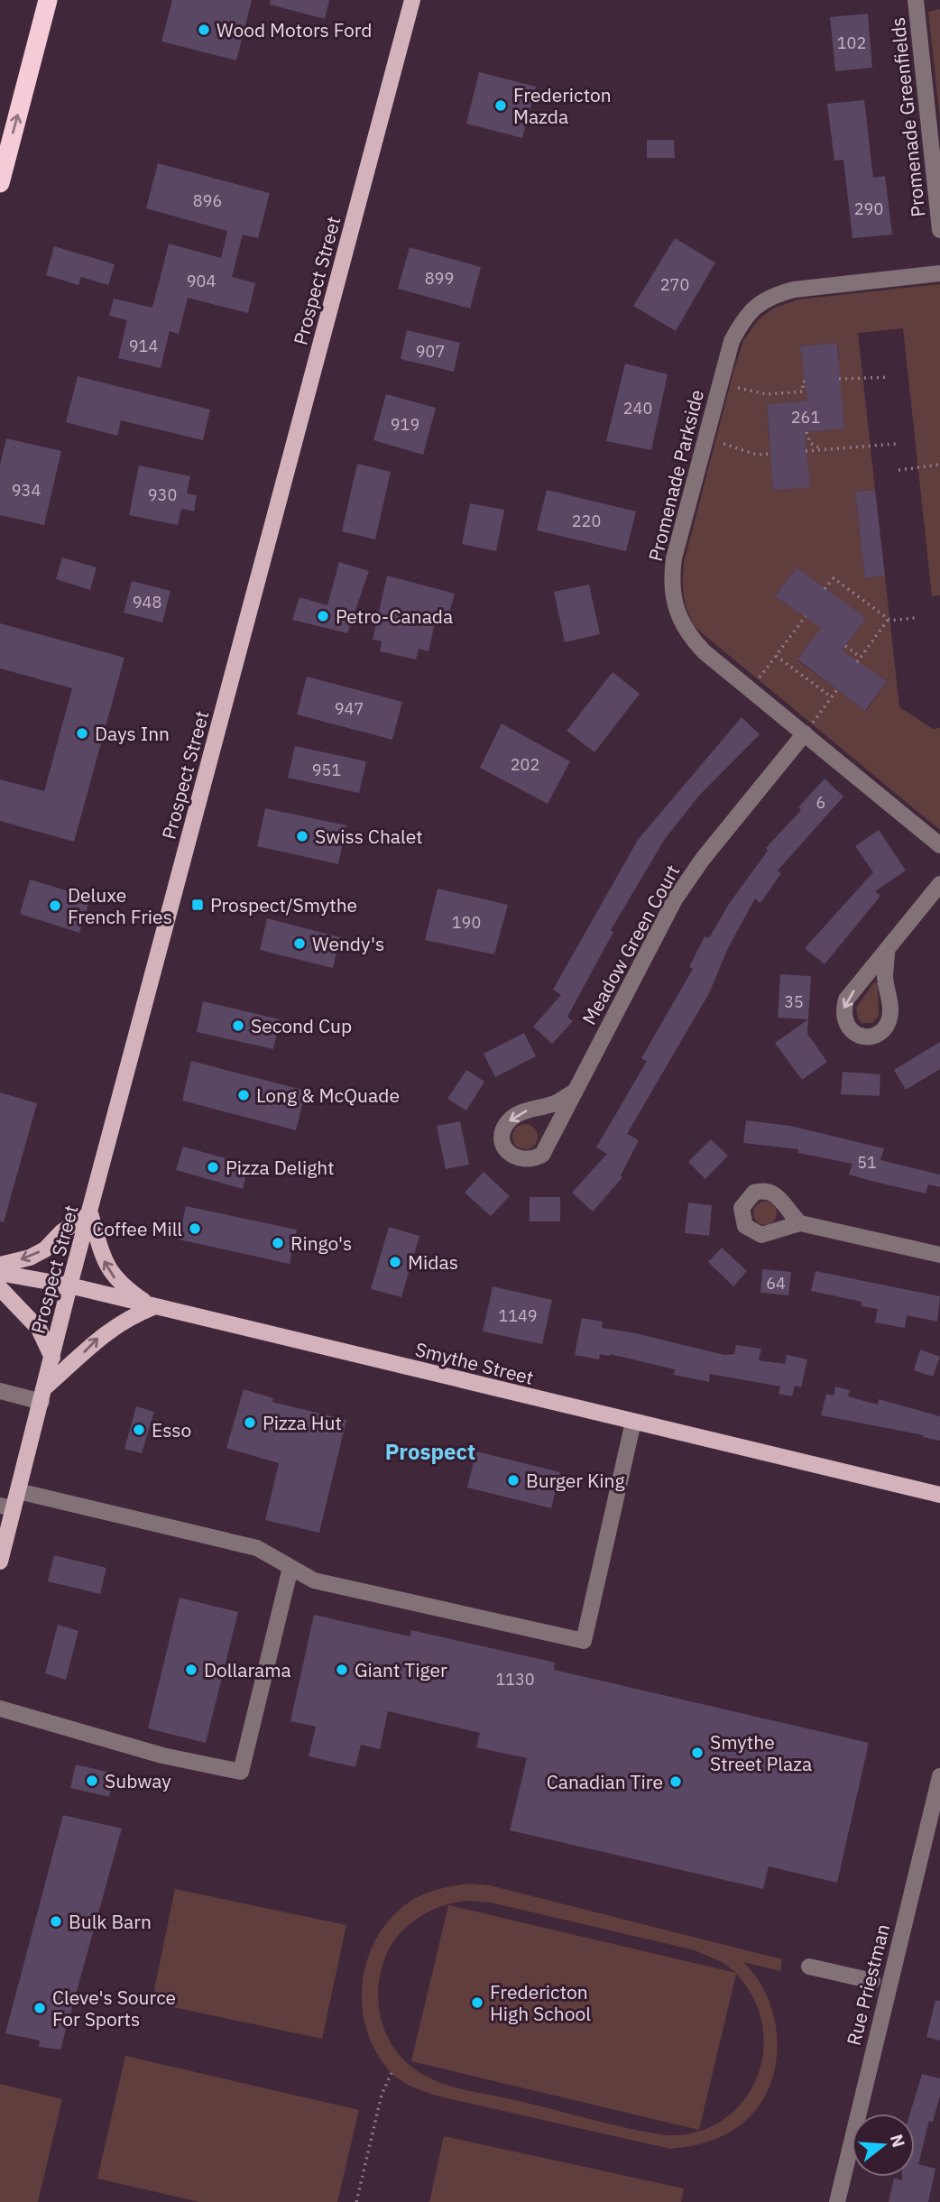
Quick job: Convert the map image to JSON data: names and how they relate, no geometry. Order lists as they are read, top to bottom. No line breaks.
{"streets":{"main road":["Prospect Street","Smythe Street"],"street":["Promenade Greenfields","Promenade Parkside","Meadow Green Court","Rue Priestman"]},"crossings":[["Prospect Street","Smythe Street"],["Promenade Parkside","Meadow Green Court"]],"districts":["Prospect"],"places":{"other":["Wood Motors Ford","Fredericton Mazda","Petro-Canada","Days Inn","Swiss Chalet","Deluxe French Fries","Wendy's","Second Cup","Long & McQuade","Pizza Delight","Coffee Mill","Ringo's","Midas","Pizza Hut","Esso","Burger King","Dollarama","Giant Tiger","Smythe Street Plaza","Subway","Canadian Tire","Bulk Barn","Fredericton High School","Cleve's Source For Sports"],"transit":["Prospect/Smythe"]},"house_numbers":["102","896","290","899","904","270","914","907","240","261","919","934","930","220","948","947","202","951","6","190","35","51","64","1149","1130"],"north":"right"}
